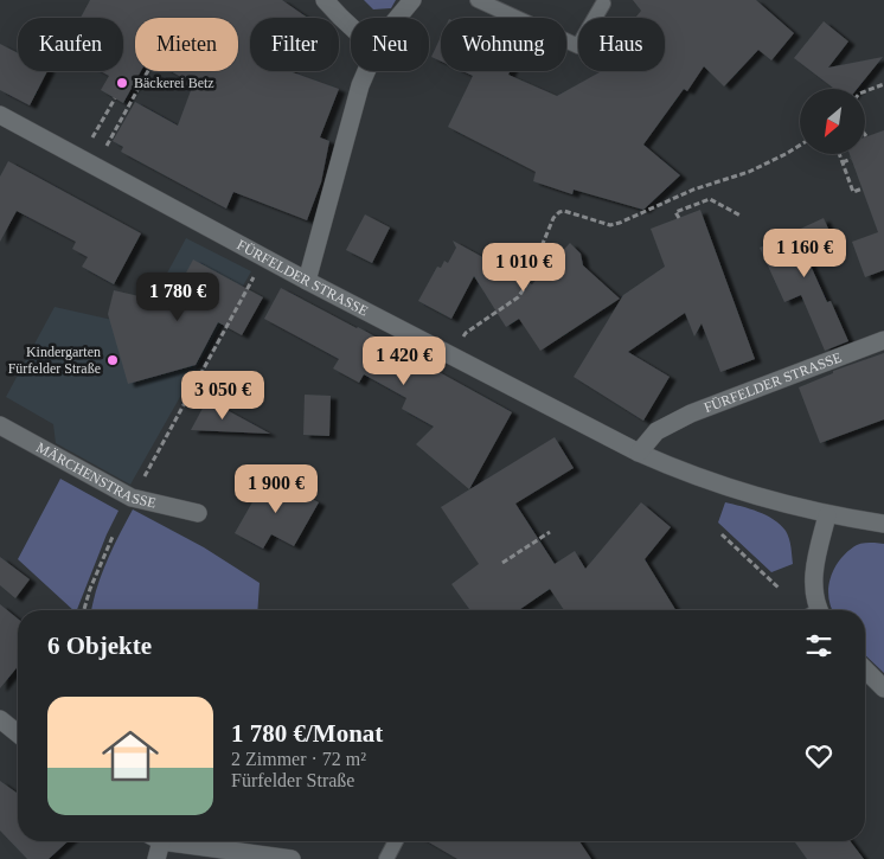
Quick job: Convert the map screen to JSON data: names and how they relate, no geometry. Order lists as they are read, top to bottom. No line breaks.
{"streets":{"street":["FÜRFELDER STRASSE","MÄRCHENSTRASSE"]},"places":["Bäckerei Betz","Kindergarten Fürfelder Straße"],"north":"bottom left","page":{"chip":["Kaufen","Mieten","Filter","Neu","Wohnung","Haus"],"price":["1 160 €","1 010 €","1 780 €","1 420 €","3 050 €","1 900 €"],"heading":"6 Objekte","list":[{"name":"1 780 €/Monat","note":"2 Zimmer · 72 m² · Fürfelder Straße"}]}}
